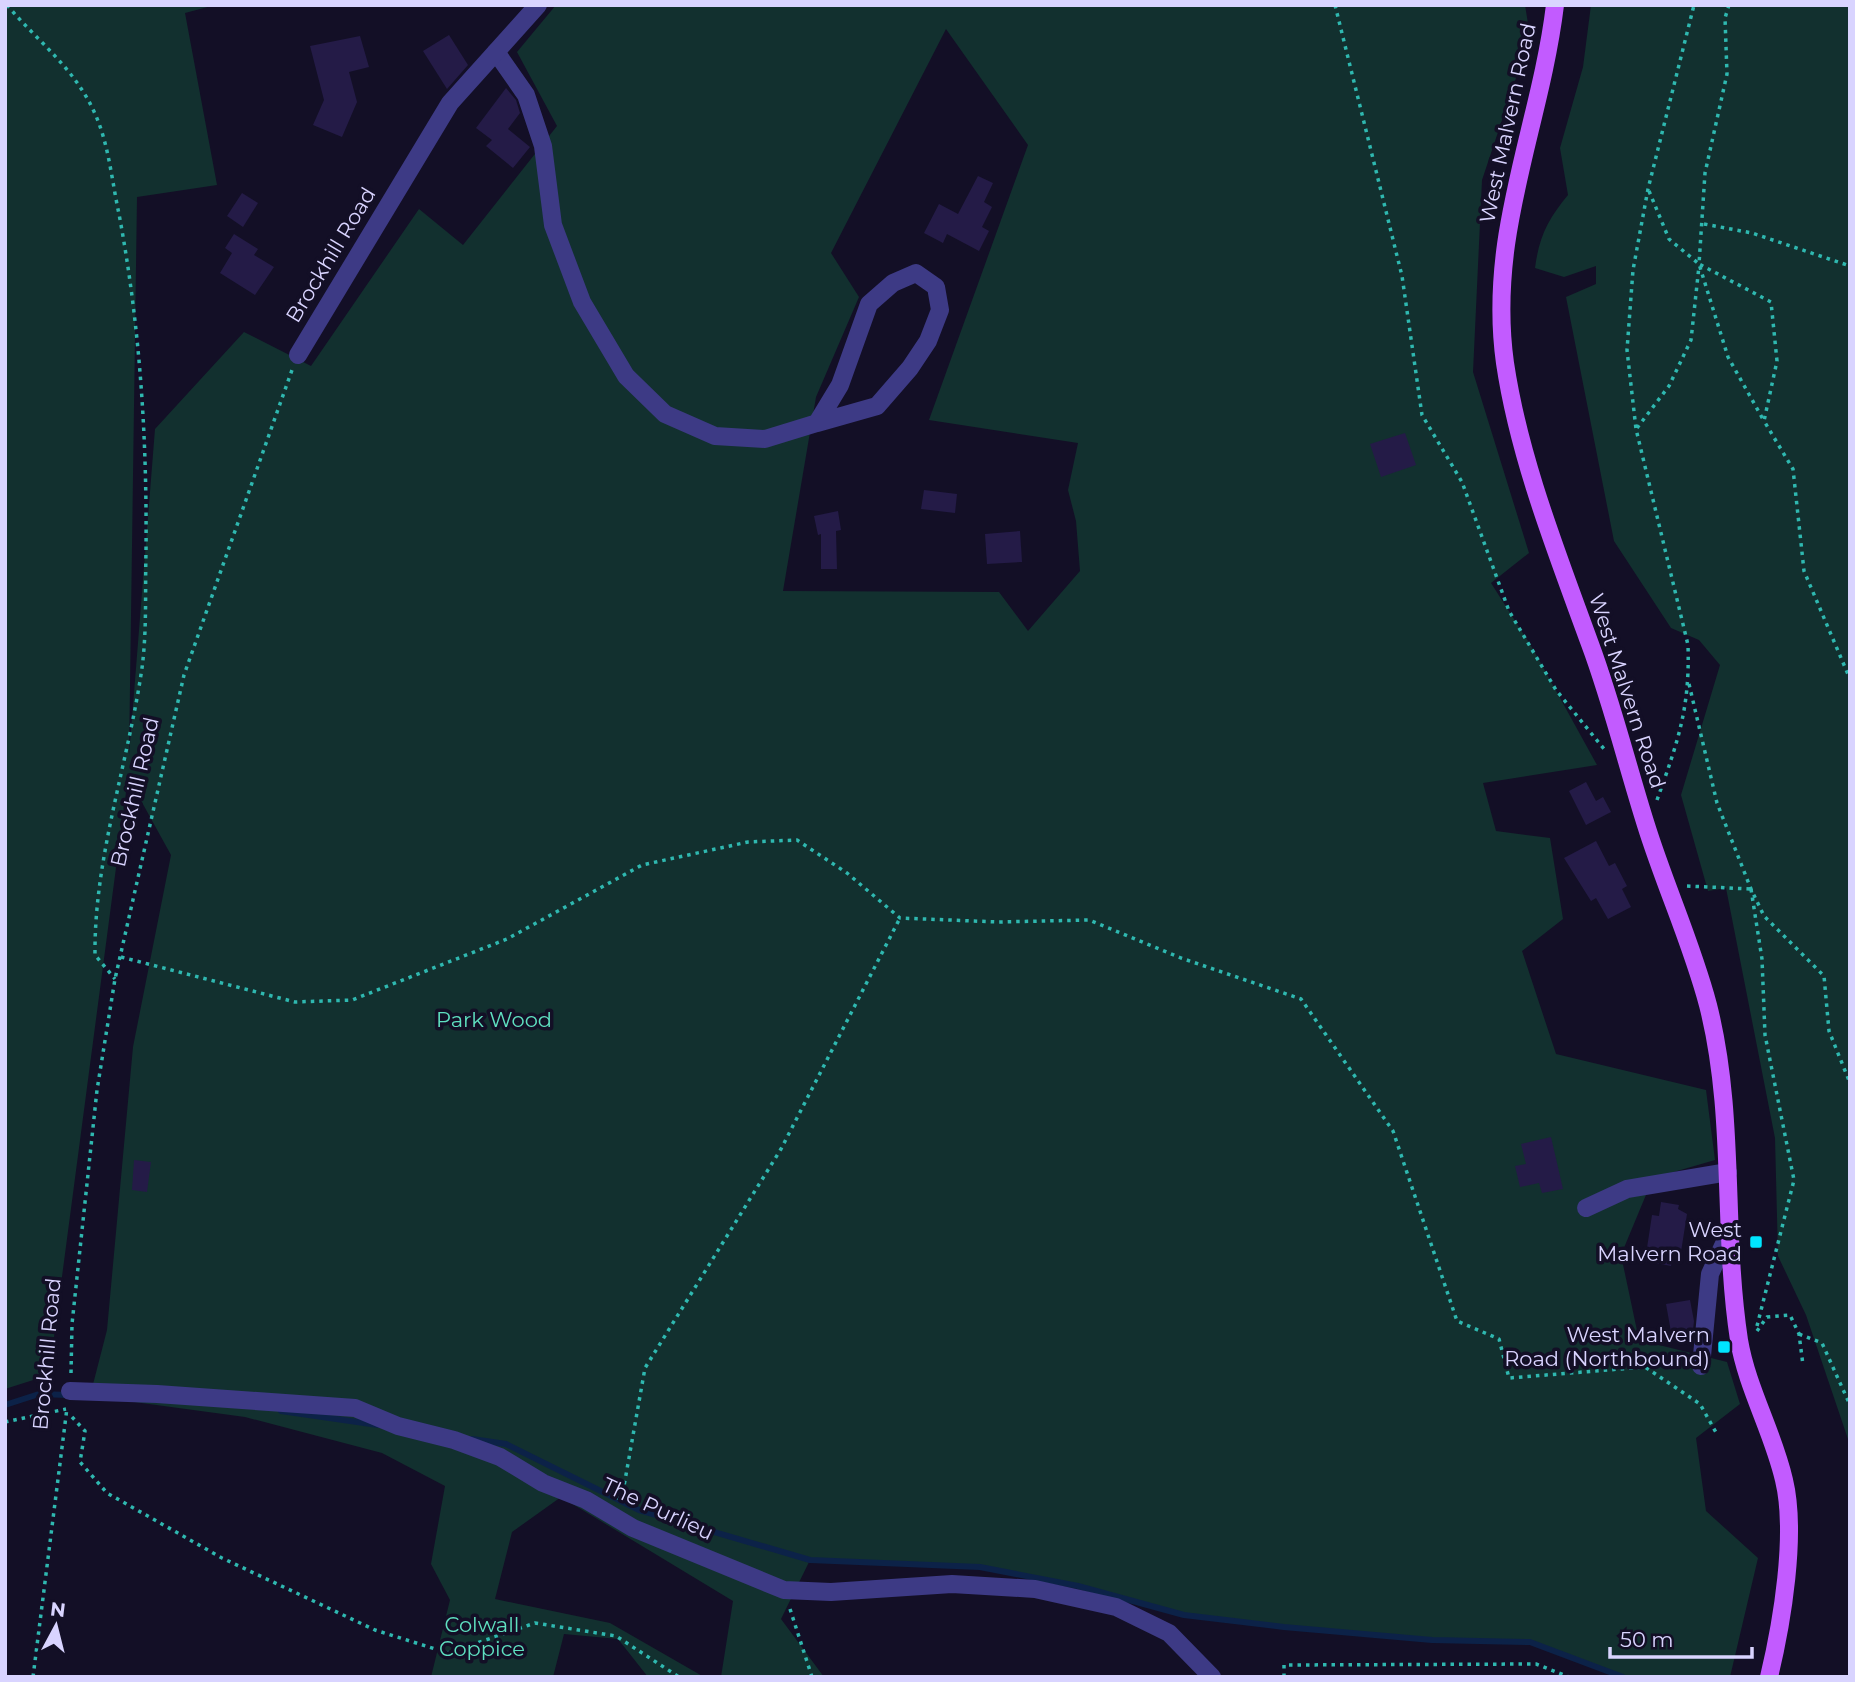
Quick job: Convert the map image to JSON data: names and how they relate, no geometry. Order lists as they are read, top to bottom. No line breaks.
{"streets":{"main road":["West Malvern Road"],"street":["Brockhill Road","The Purlieu"]},"crossings":[["Brockhill Road","The Purlieu"]],"parks":["Park Wood","Colwall Coppice"],"places":{"transit":["West Malvern Road","West Malvern Road (Northbound)"]},"scale_bar":"50 m","north":"top"}
